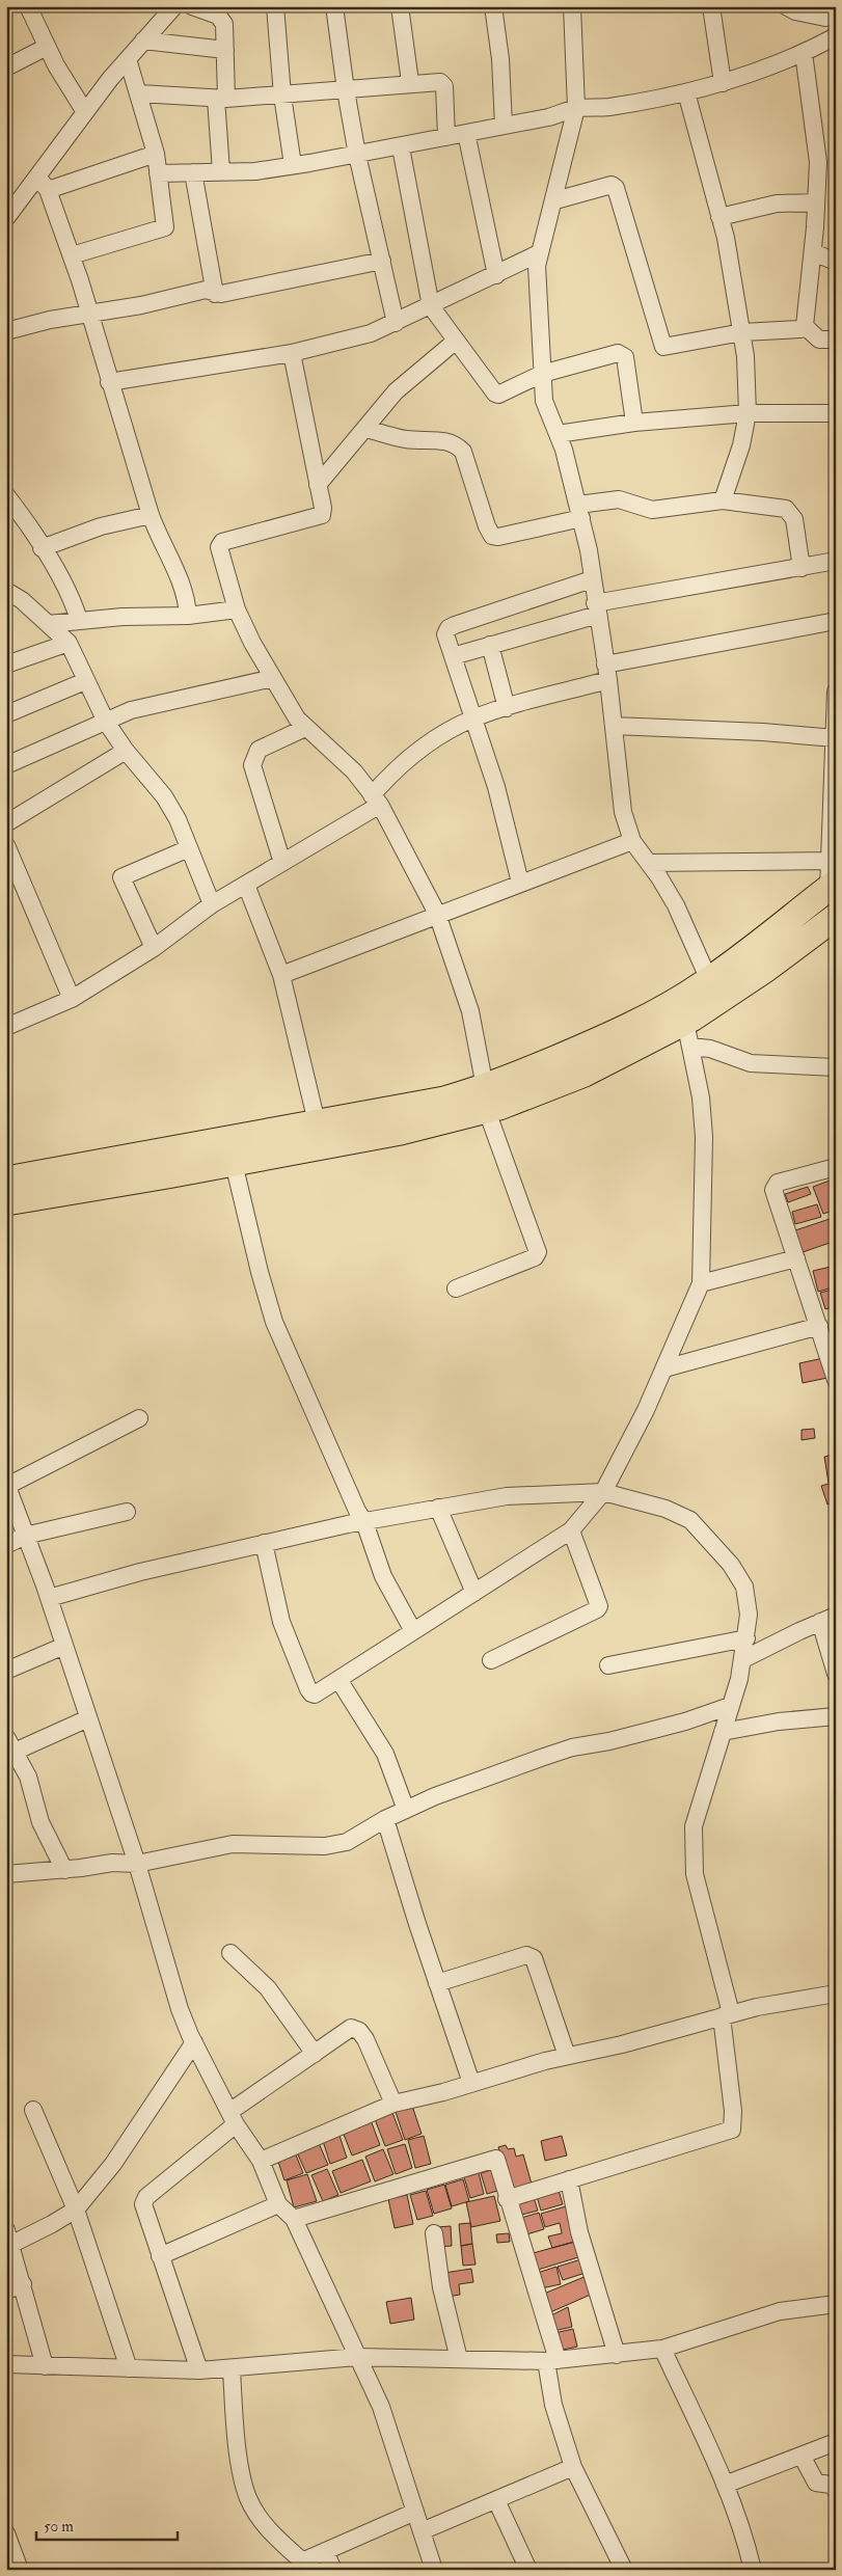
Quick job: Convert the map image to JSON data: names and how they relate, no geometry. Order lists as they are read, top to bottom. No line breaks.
{"scale_bar":"50 m"}
